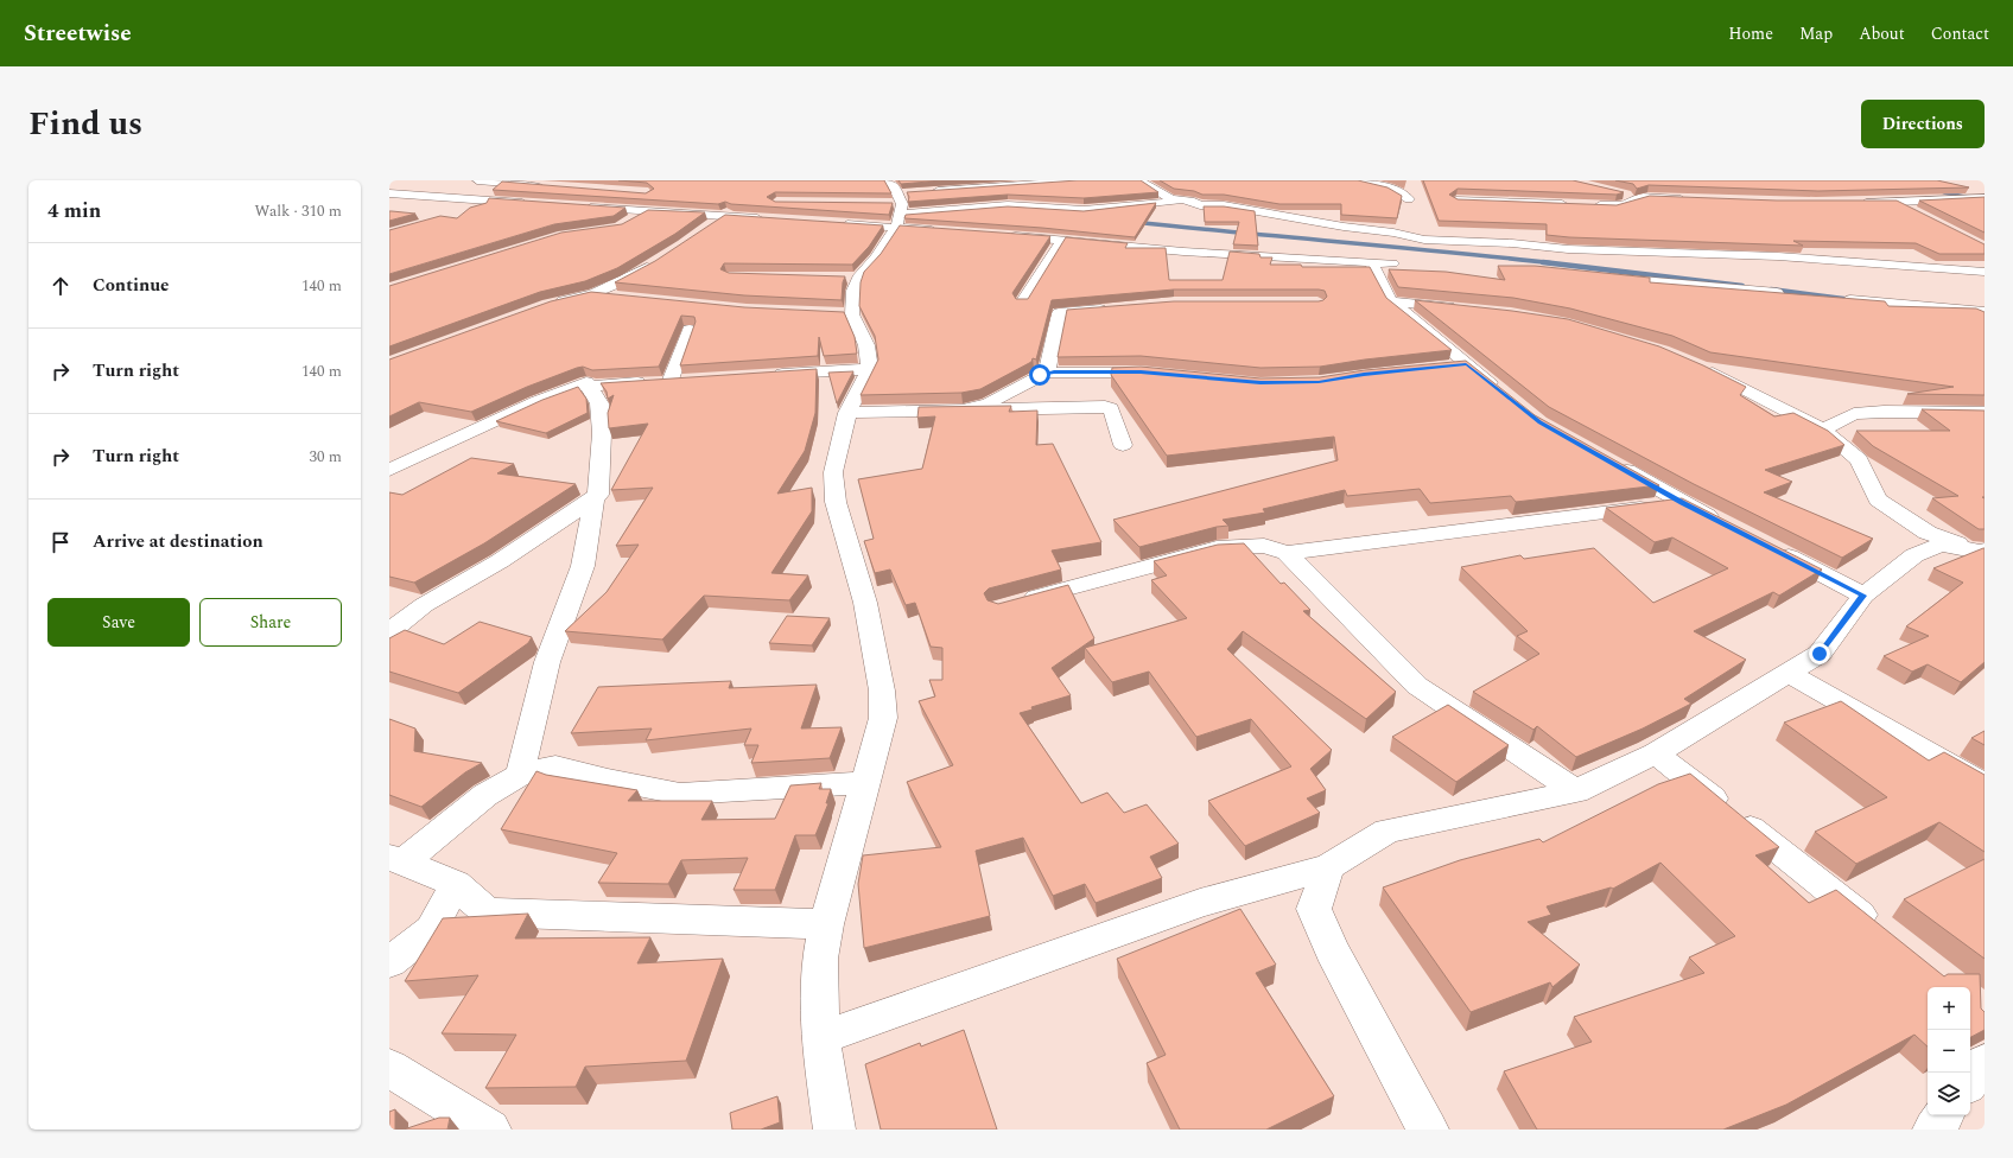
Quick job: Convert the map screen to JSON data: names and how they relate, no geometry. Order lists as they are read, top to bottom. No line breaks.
{"page":{"header":"Streetwise","nav":["Home","Map","About","Contact"],"title":"Find us","buttons":["Directions",["Save","Share"]],"heading":["4 min","Walk · 310 m"],"list":[["Continue","140 m"],["Turn right","140 m"],["Turn right","30 m"],"Arrive at destination"],"map_buttons":["+","−"]}}
